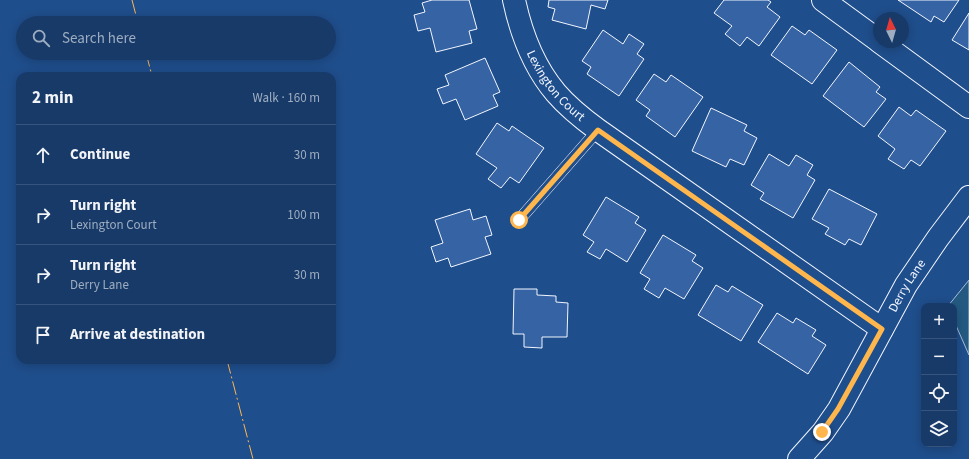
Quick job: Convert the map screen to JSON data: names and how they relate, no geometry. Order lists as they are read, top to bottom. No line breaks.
{"streets":{"street":["Lexington Court","Derry Lane"]},"crossings":[["Lexington Court","Derry Lane"]],"north":"top","page":{"search":"Search here","heading":["2 min","Walk · 160 m"],"list":[["Continue","30 m"],["Turn right","Lexington Court","100 m"],["Turn right","Derry Lane","30 m"],"Arrive at destination"],"map_buttons":["+","−"]}}
